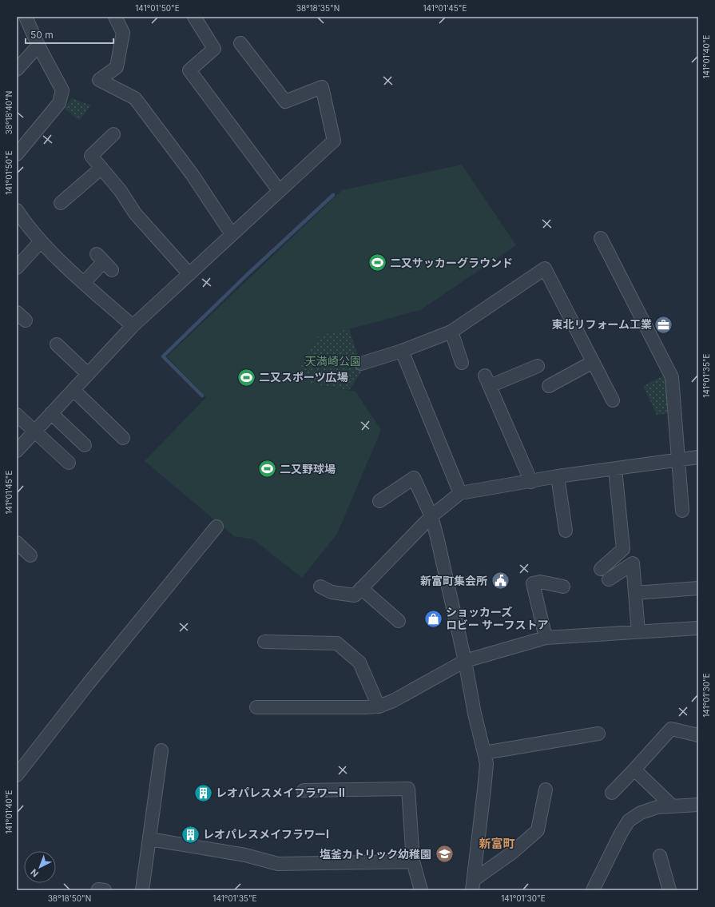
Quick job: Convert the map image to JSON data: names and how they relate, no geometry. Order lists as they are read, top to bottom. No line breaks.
{"districts":["新富町"],"parks":["天満崎公園"],"places":{"sports":["二又サッカーグラウンド","二又スポーツ広場","二又野球場"],"office":["東北リフォーム工業"],"public building":["新富町集会所"],"shop":["ショッカーズ ロビー サーフストア"],"building":["レオパレスメイフラワーII","レオパレスメイフラワーI"],"school or university":["塩釜カトリック幼稚園"]},"scale_bar":"50 m","north":"bottom left","coordinates":["141°01'50\"E","38°18'35\"N","141°01'45\"E","141°01'40\"E","38°18'40\"N","141°01'35\"E","141°01'30\"E","38°18'50\"N"]}
